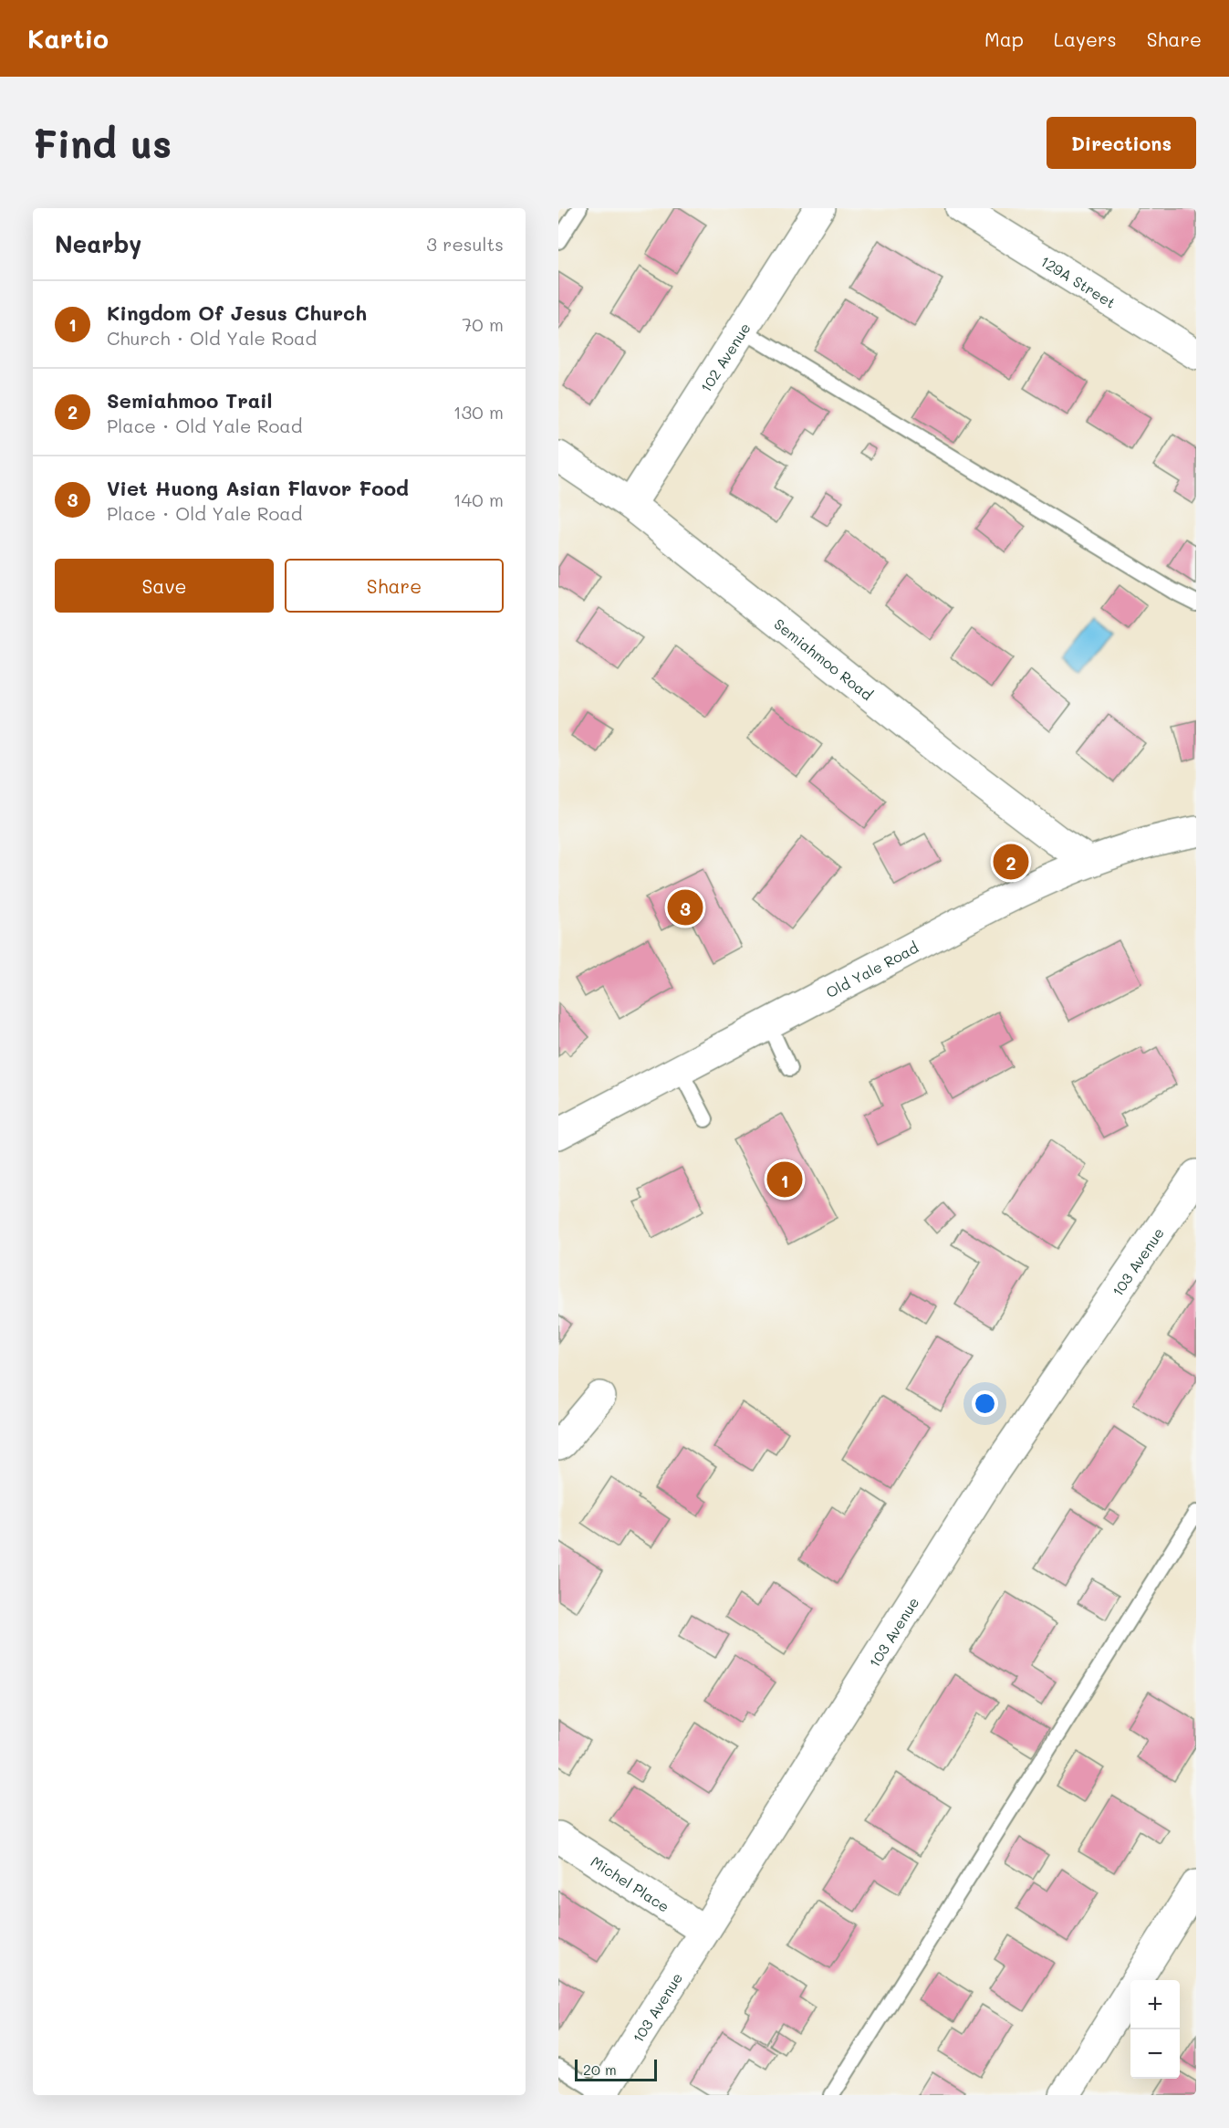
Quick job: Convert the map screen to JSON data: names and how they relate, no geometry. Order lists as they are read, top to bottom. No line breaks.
{"streets":{"street":["129A Street","102 Avenue","Semiahmoo Road","Old Yale Road","103 Avenue","Michel Place"]},"crossings":[["102 Avenue","Semiahmoo Road"],["Semiahmoo Road","Old Yale Road"],["103 Avenue","Michel Place"]],"scale_bar":"20 m","page":{"header":"Kartio","nav":["Map","Layers","Share"],"buttons":["Directions",["Save","Share"]],"title":"Find us","heading":["Nearby","3 results"],"list":[{"mark":"1","name":"Kingdom Of Jesus Church","note":"Church · Old Yale Road","value":"70 m"},{"mark":"2","name":"Semiahmoo Trail","note":"Place · Old Yale Road","value":"130 m"},{"mark":"3","name":"Viet Huong Asian Flavor Food","note":"Place · Old Yale Road","value":"140 m"}],"pins":["2","3","1"],"map_buttons":["+","−"],"scale":"20 m"}}
